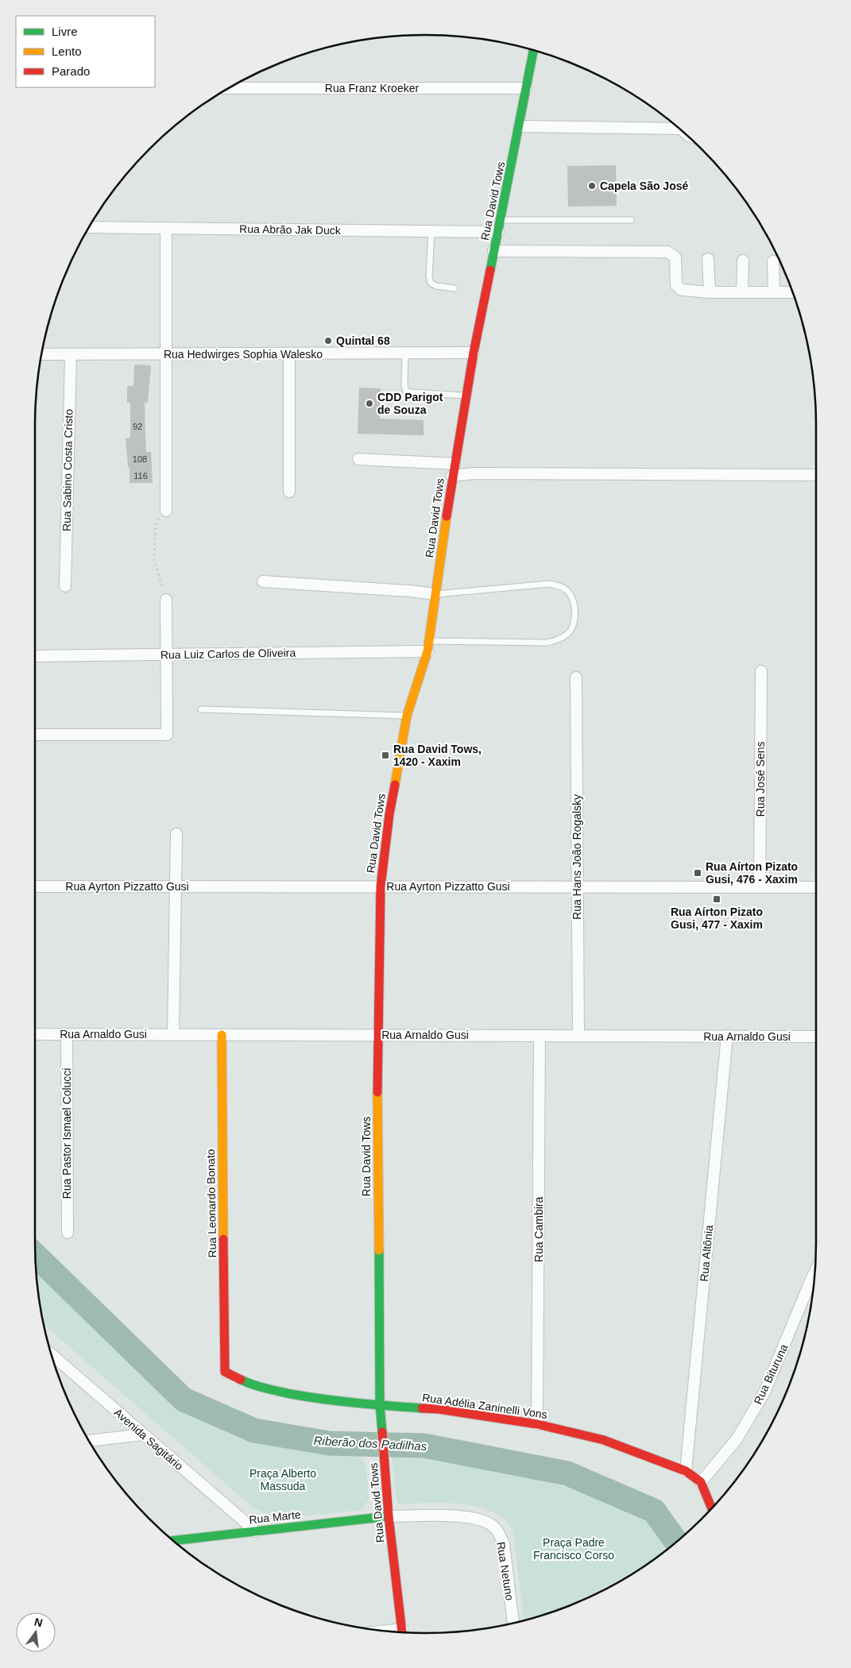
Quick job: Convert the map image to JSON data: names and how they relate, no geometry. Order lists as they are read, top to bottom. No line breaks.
{"streets":{"street":["Rua Franz Kroeker","Rua David Tows","Rua Abrão Jak Duck","Rua Hedwirges Sophia Walesko","Rua Sabino Costa Cristo","Rua Luiz Carlos de Oliveira","Rua José Sens","Rua Hans João Rogalsky","Rua Ayrton Pizzatto Gusi","Rua Arnaldo Gusi","Rua Pastor Ismael Colucci","Rua Leonardo Bonato","Rua Cambira","Rua Altônia","Rua Bituruna","Rua Adélia Zaninelli Vons","Avenida Sagitário","Rua Marte","Rua Netuno"]},"crossings":[["Rua Franz Kroeker","Rua David Tows"],["Rua David Tows","Rua Abrão Jak Duck"],["Rua David Tows","Rua Hedwirges Sophia Walesko"],["Rua David Tows","Rua Luiz Carlos de Oliveira"],["Rua David Tows","Rua Ayrton Pizzatto Gusi"],["Rua David Tows","Rua Arnaldo Gusi"],["Rua David Tows","Rua Adélia Zaninelli Vons"],["Rua David Tows","Rua Marte"],["Rua David Tows","Rua Netuno"],["Rua Hedwirges Sophia Walesko","Rua Sabino Costa Cristo"],["Rua José Sens","Rua Ayrton Pizzatto Gusi"],["Rua Hans João Rogalsky","Rua Ayrton Pizzatto Gusi"],["Rua Hans João Rogalsky","Rua Arnaldo Gusi"],["Rua Arnaldo Gusi","Rua Pastor Ismael Colucci"],["Rua Arnaldo Gusi","Rua Leonardo Bonato"],["Rua Arnaldo Gusi","Rua Cambira"],["Rua Arnaldo Gusi","Rua Altônia"],["Rua Leonardo Bonato","Rua Adélia Zaninelli Vons"],["Rua Cambira","Rua Adélia Zaninelli Vons"],["Rua Altônia","Rua Adélia Zaninelli Vons"],["Rua Bituruna","Rua Adélia Zaninelli Vons"],["Avenida Sagitário","Rua Marte"],["Rua Marte","Rua Netuno"]],"water":["Riberão dos Padilhas"],"parks":["Praça Alberto Massuda","Praça Padre Francisco Corso"],"places":{"other":["Capela São José","Quintal 68","CDD Parigot de Souza"],"transit":["Rua David Tows, 1420 - Xaxim","Rua Aírton Pizato Gusi, 476 - Xaxim","Rua Aírton Pizato Gusi, 477 - Xaxim"]},"house_numbers":["92","108","116"],"legend":["Livre","Lento","Parado"],"north":"top"}
